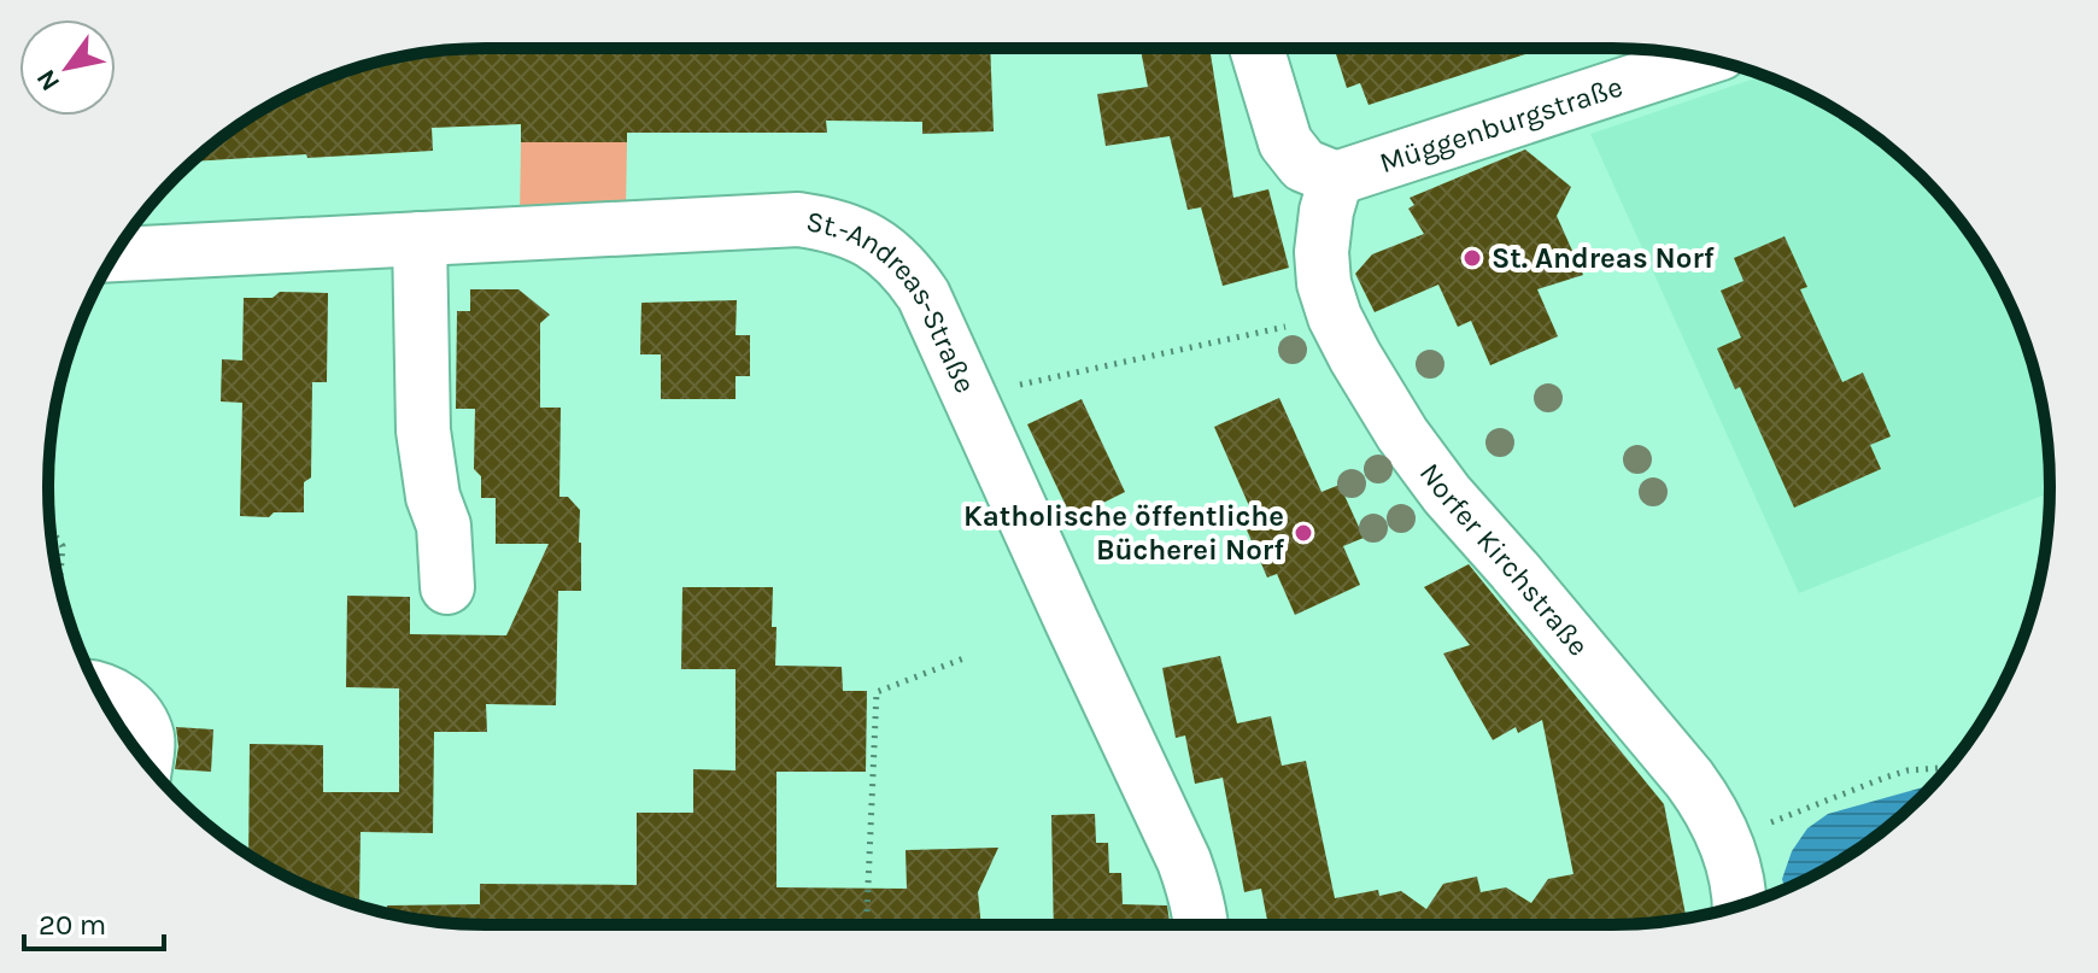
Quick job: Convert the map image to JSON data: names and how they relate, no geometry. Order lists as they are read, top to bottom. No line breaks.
{"streets":{"street":["Müggenburgstraße","St.-Andreas-Straße","Norfer Kirchstraße"]},"crossings":[["Müggenburgstraße","Norfer Kirchstraße"]],"places":["St. Andreas Norf","Katholische öffentliche Bücherei Norf"],"scale_bar":"20 m","north":"bottom left"}
